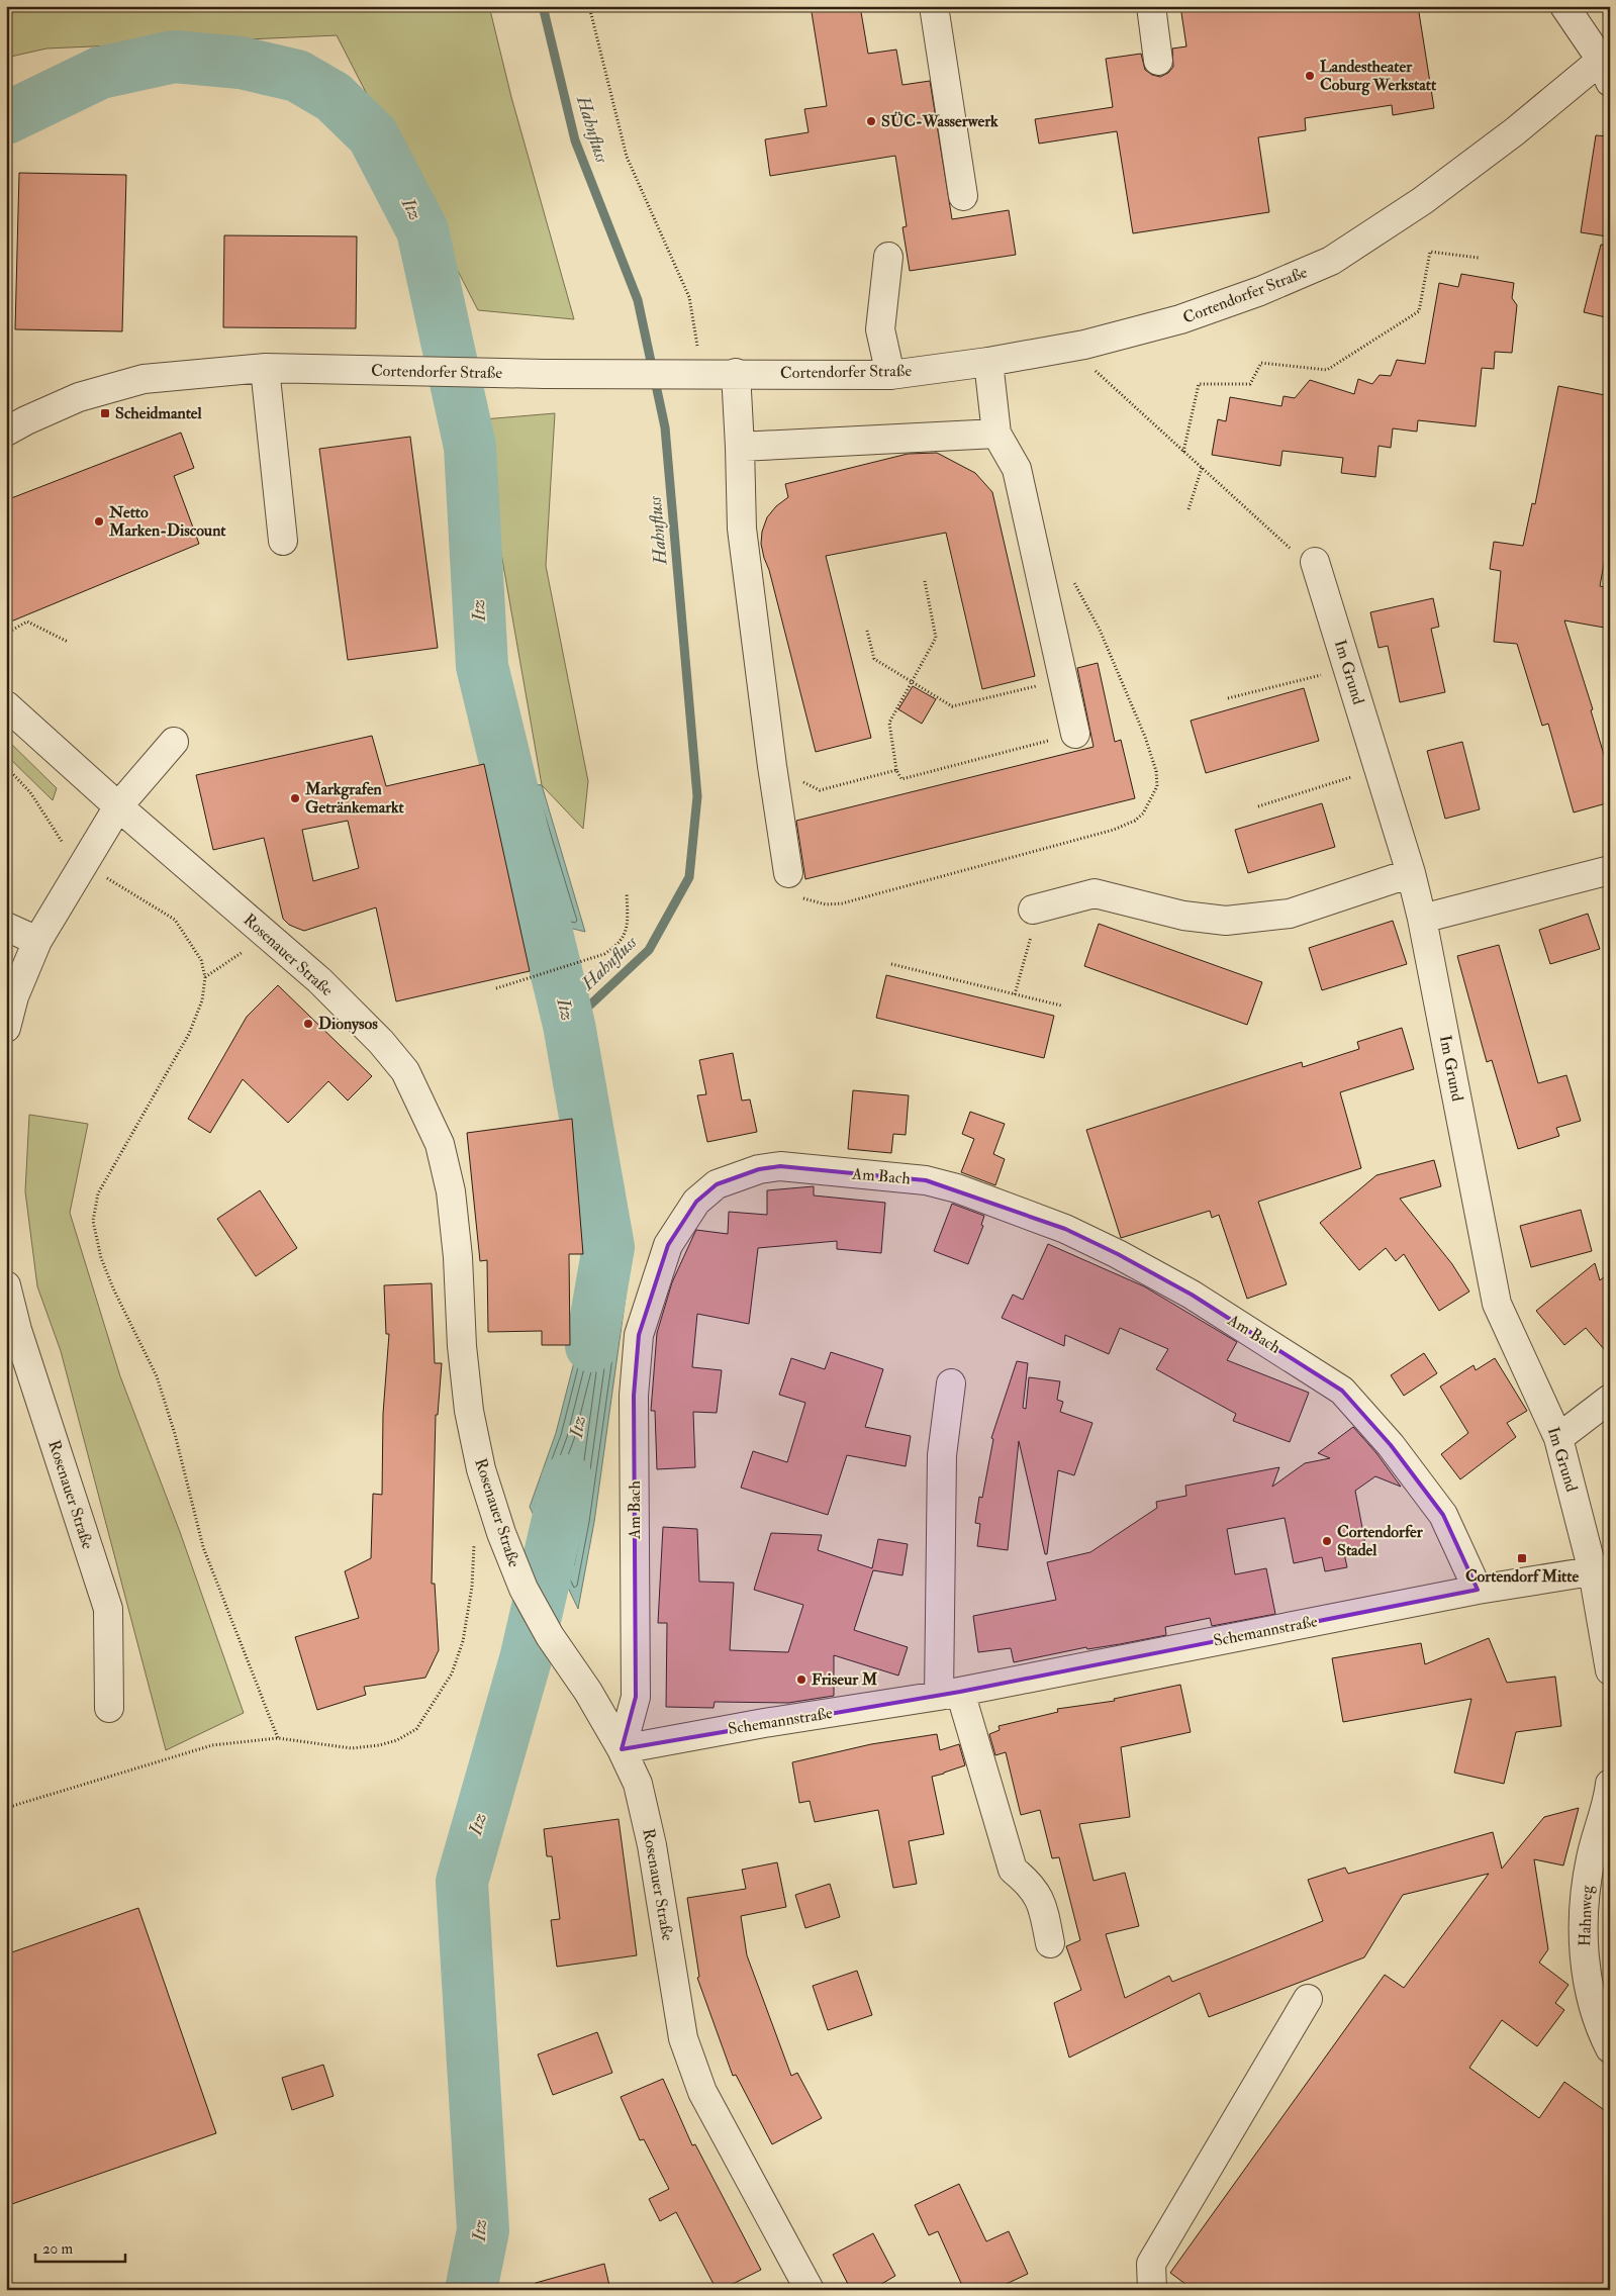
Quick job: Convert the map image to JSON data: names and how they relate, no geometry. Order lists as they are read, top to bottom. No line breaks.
{"streets":{"street":["Cortendorfer Straße","Im Grund","Rosenauer Straße","Am Bach","Schemannstraße","Hahnweg"]},"crossings":[["Im Grund","Schemannstraße"],["Rosenauer Straße","Am Bach"],["Rosenauer Straße","Schemannstraße"],["Am Bach","Schemannstraße"]],"water":["Hahnfluss","Itz"],"places":{"other":["Landestheater Coburg Werkstatt","SÜC-Wasserwerk","Netto Marken-Discount","Markgrafen Getränkemarkt","Dionysos","Cortendorfer Stadel","Friseur M"],"transit":["Scheidmantel","Cortendorf Mitte"]},"scale_bar":"20 m"}
